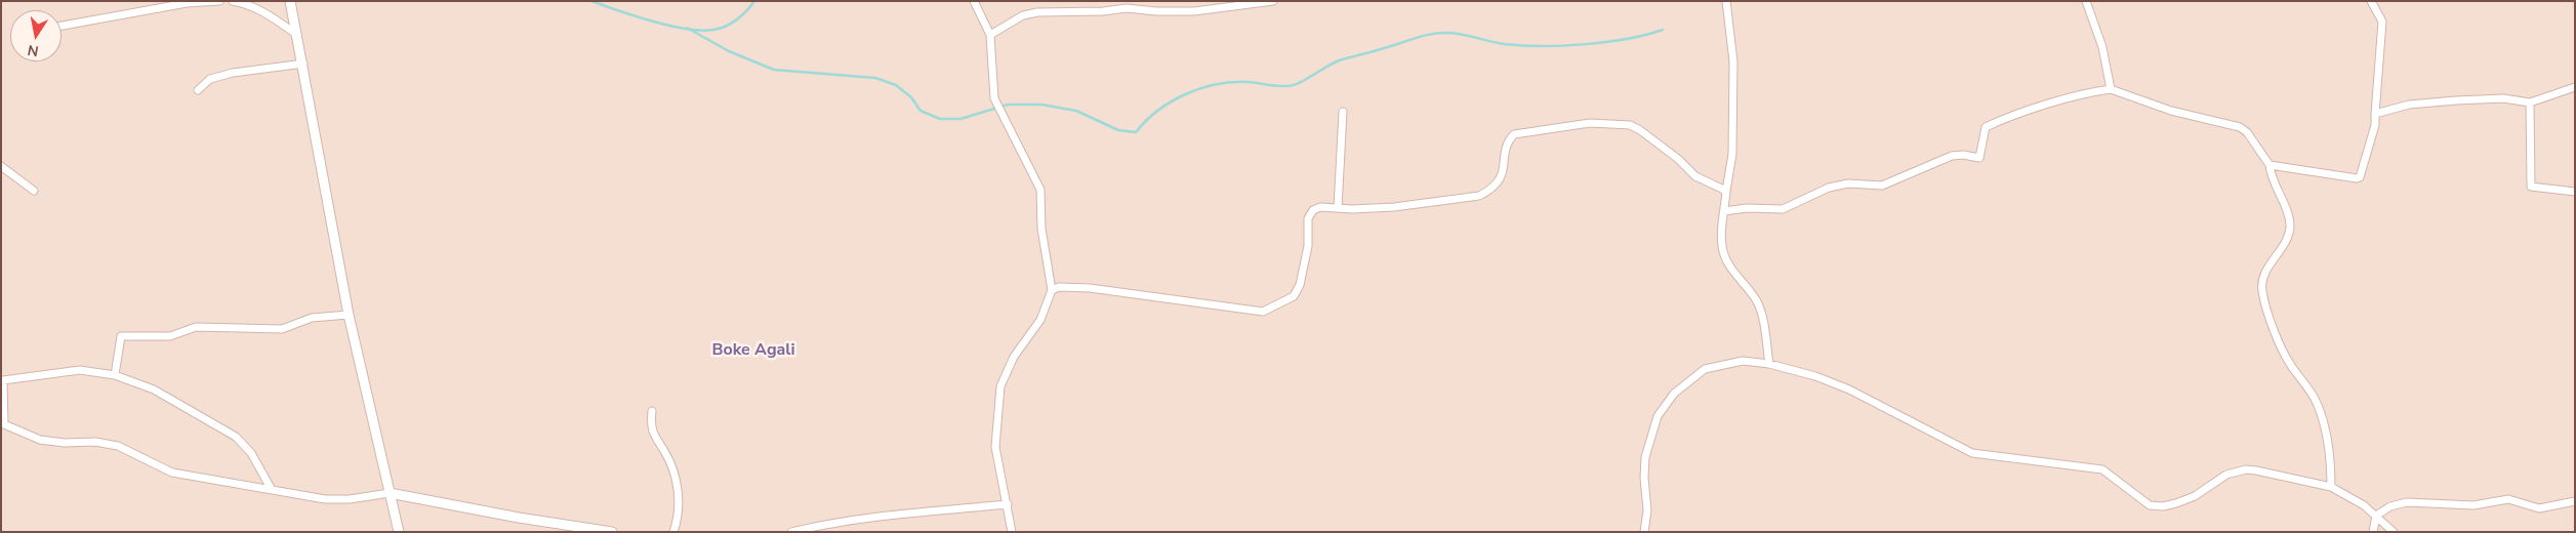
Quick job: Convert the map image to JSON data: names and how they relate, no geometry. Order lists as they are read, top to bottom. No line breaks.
{"districts":["Boke Agali"],"north":"bottom"}
